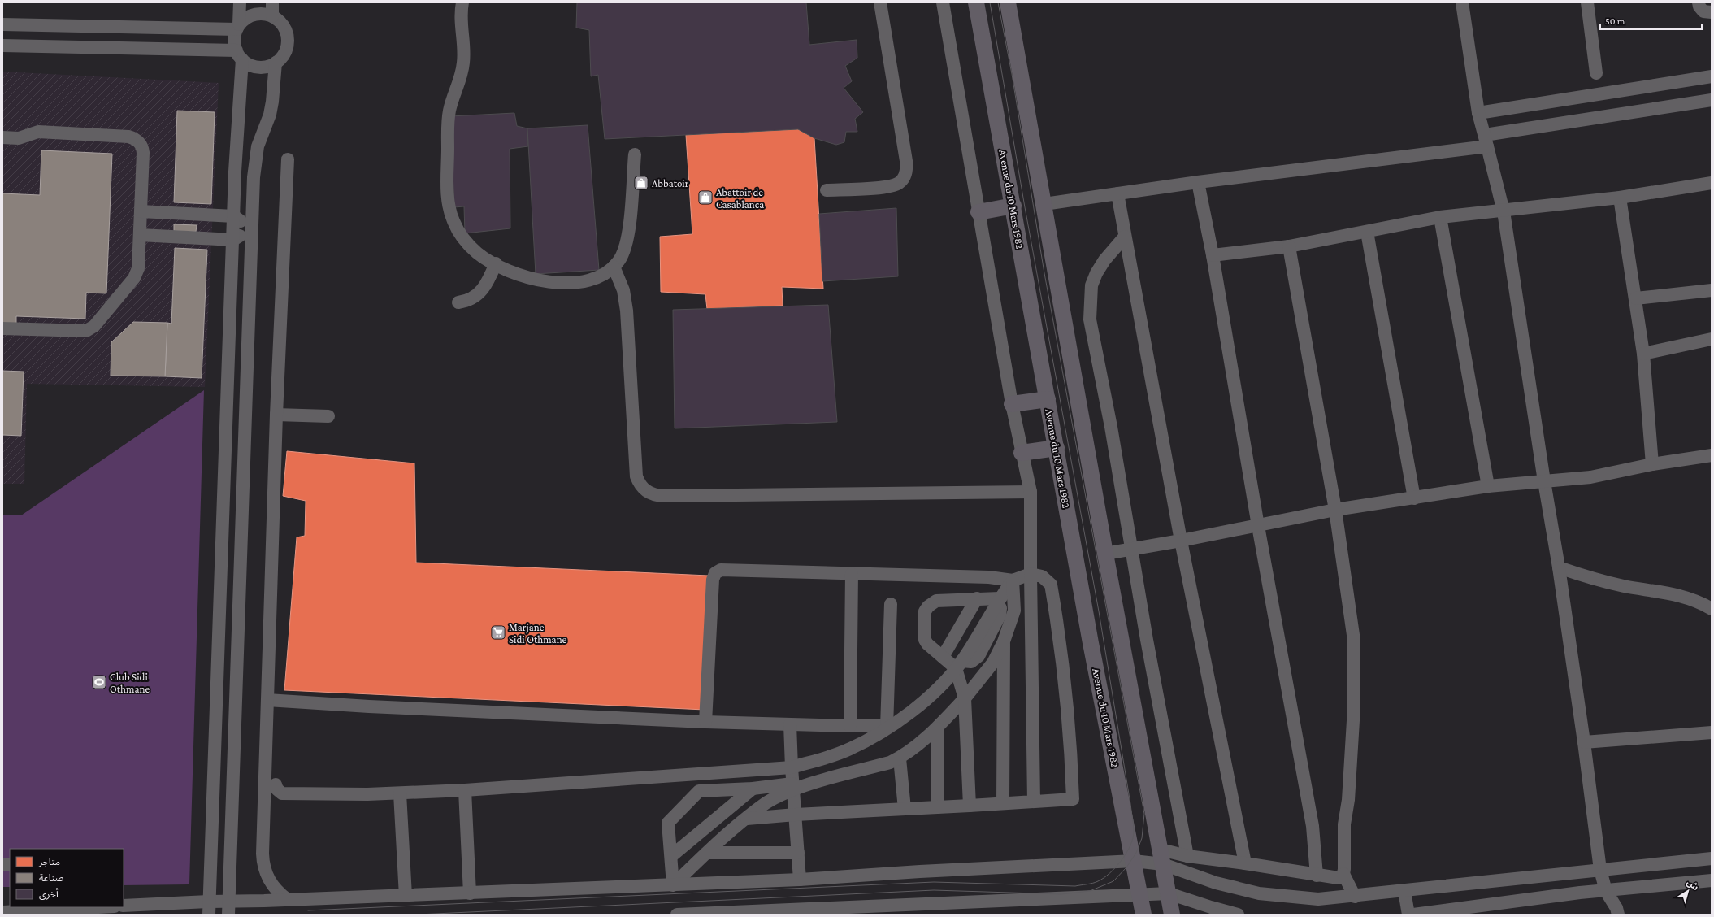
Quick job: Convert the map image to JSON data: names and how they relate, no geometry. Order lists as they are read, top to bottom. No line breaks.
{"streets":{"main road":["Avenue du 10 Mars 1982"]},"places":{"shop":["Abbatoir","Abattoir de Casablanca"],"supermarket":["Marjane Sidi Othmane"],"sports":["Club Sidi Othmane"]},"legend":["متاجر","صناعة","أخرى"],"scale_bar":"50 m","north":"top right"}
